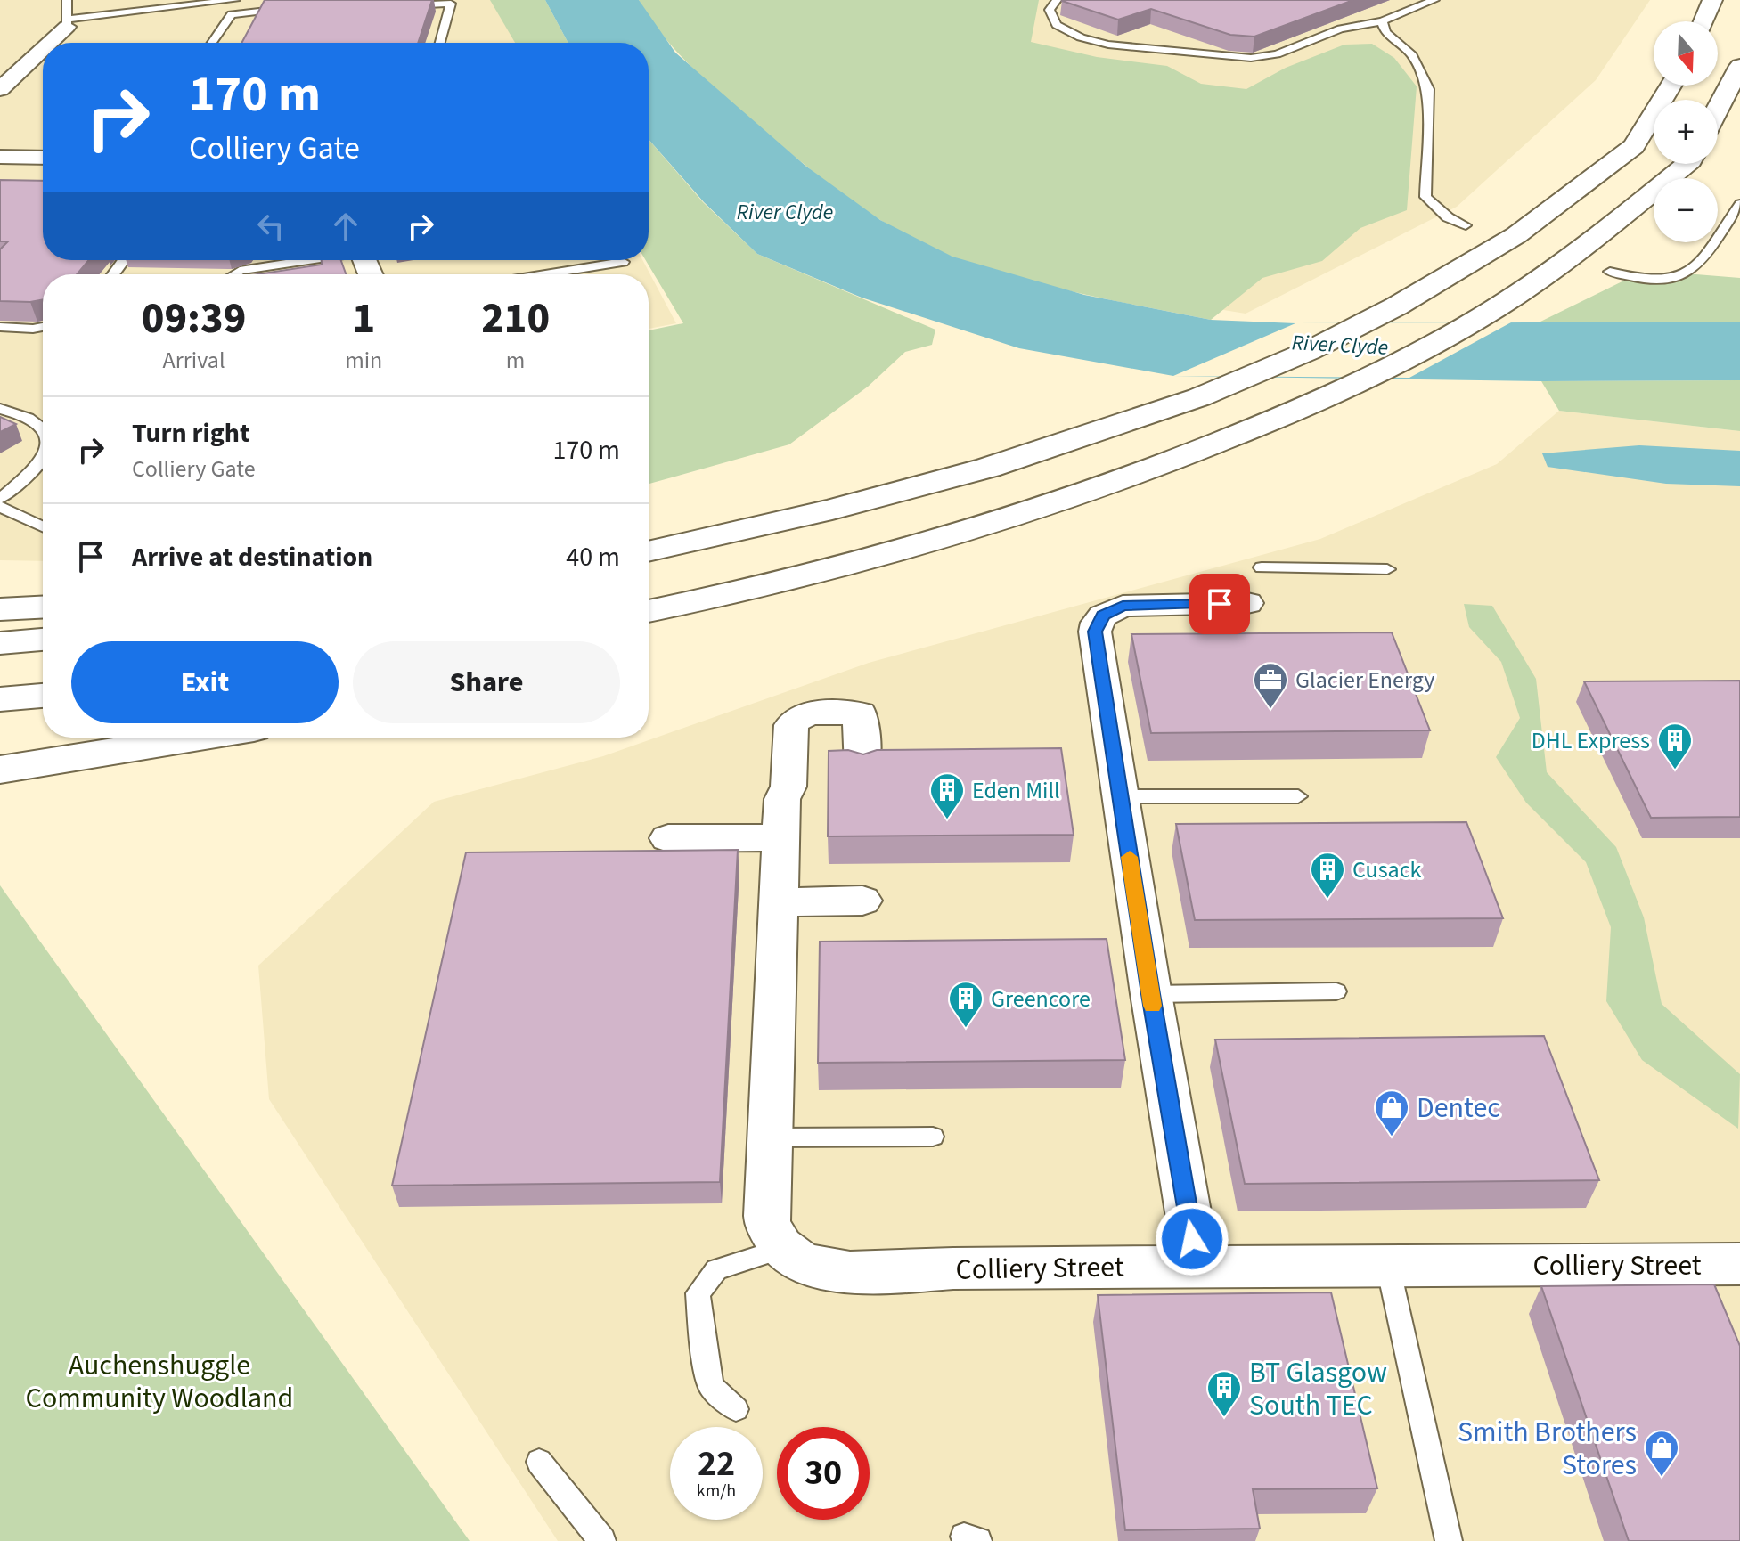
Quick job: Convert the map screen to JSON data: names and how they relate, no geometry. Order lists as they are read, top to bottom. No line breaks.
{"streets":{"street":["Colliery Street"]},"water":["River Clyde"],"parks":["Auchenshuggle Community Woodland"],"places":{"office":["Glacier Energy"],"building":["DHL Express","Eden Mill","Cusack","Greencore","BT Glasgow South TEC"],"shop":["Dentec","Smith Brothers Stores"]},"north":"bottom","page":{"map_buttons":["+","−"],"turn":["170 m","Colliery Gate"],"eta":["09:39","Arrival","1","min","210","m"],"list":[{"name":"Turn right","note":"Colliery Gate","value":"170 m"},{"name":"Arrive at destination","value":"40 m"}],"buttons":["Exit","Share"],"speed":"22 km/h","limit":"30"}}
